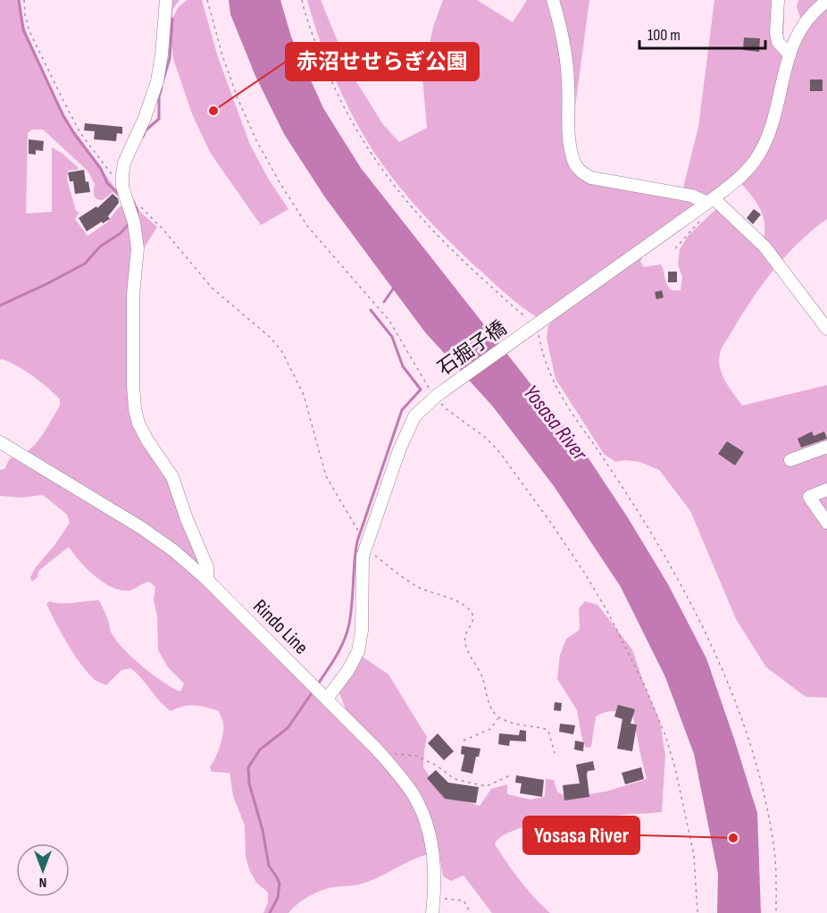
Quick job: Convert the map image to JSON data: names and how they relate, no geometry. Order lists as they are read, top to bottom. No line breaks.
{"streets":{"street":["石掘子橋","Rindo Line"]},"crossings":[["石掘子橋","Rindo Line"]],"water":["Yosasa River"],"places":["赤沼せせらぎ公園","Yosasa River"],"scale_bar":"100 m","north":"bottom"}
